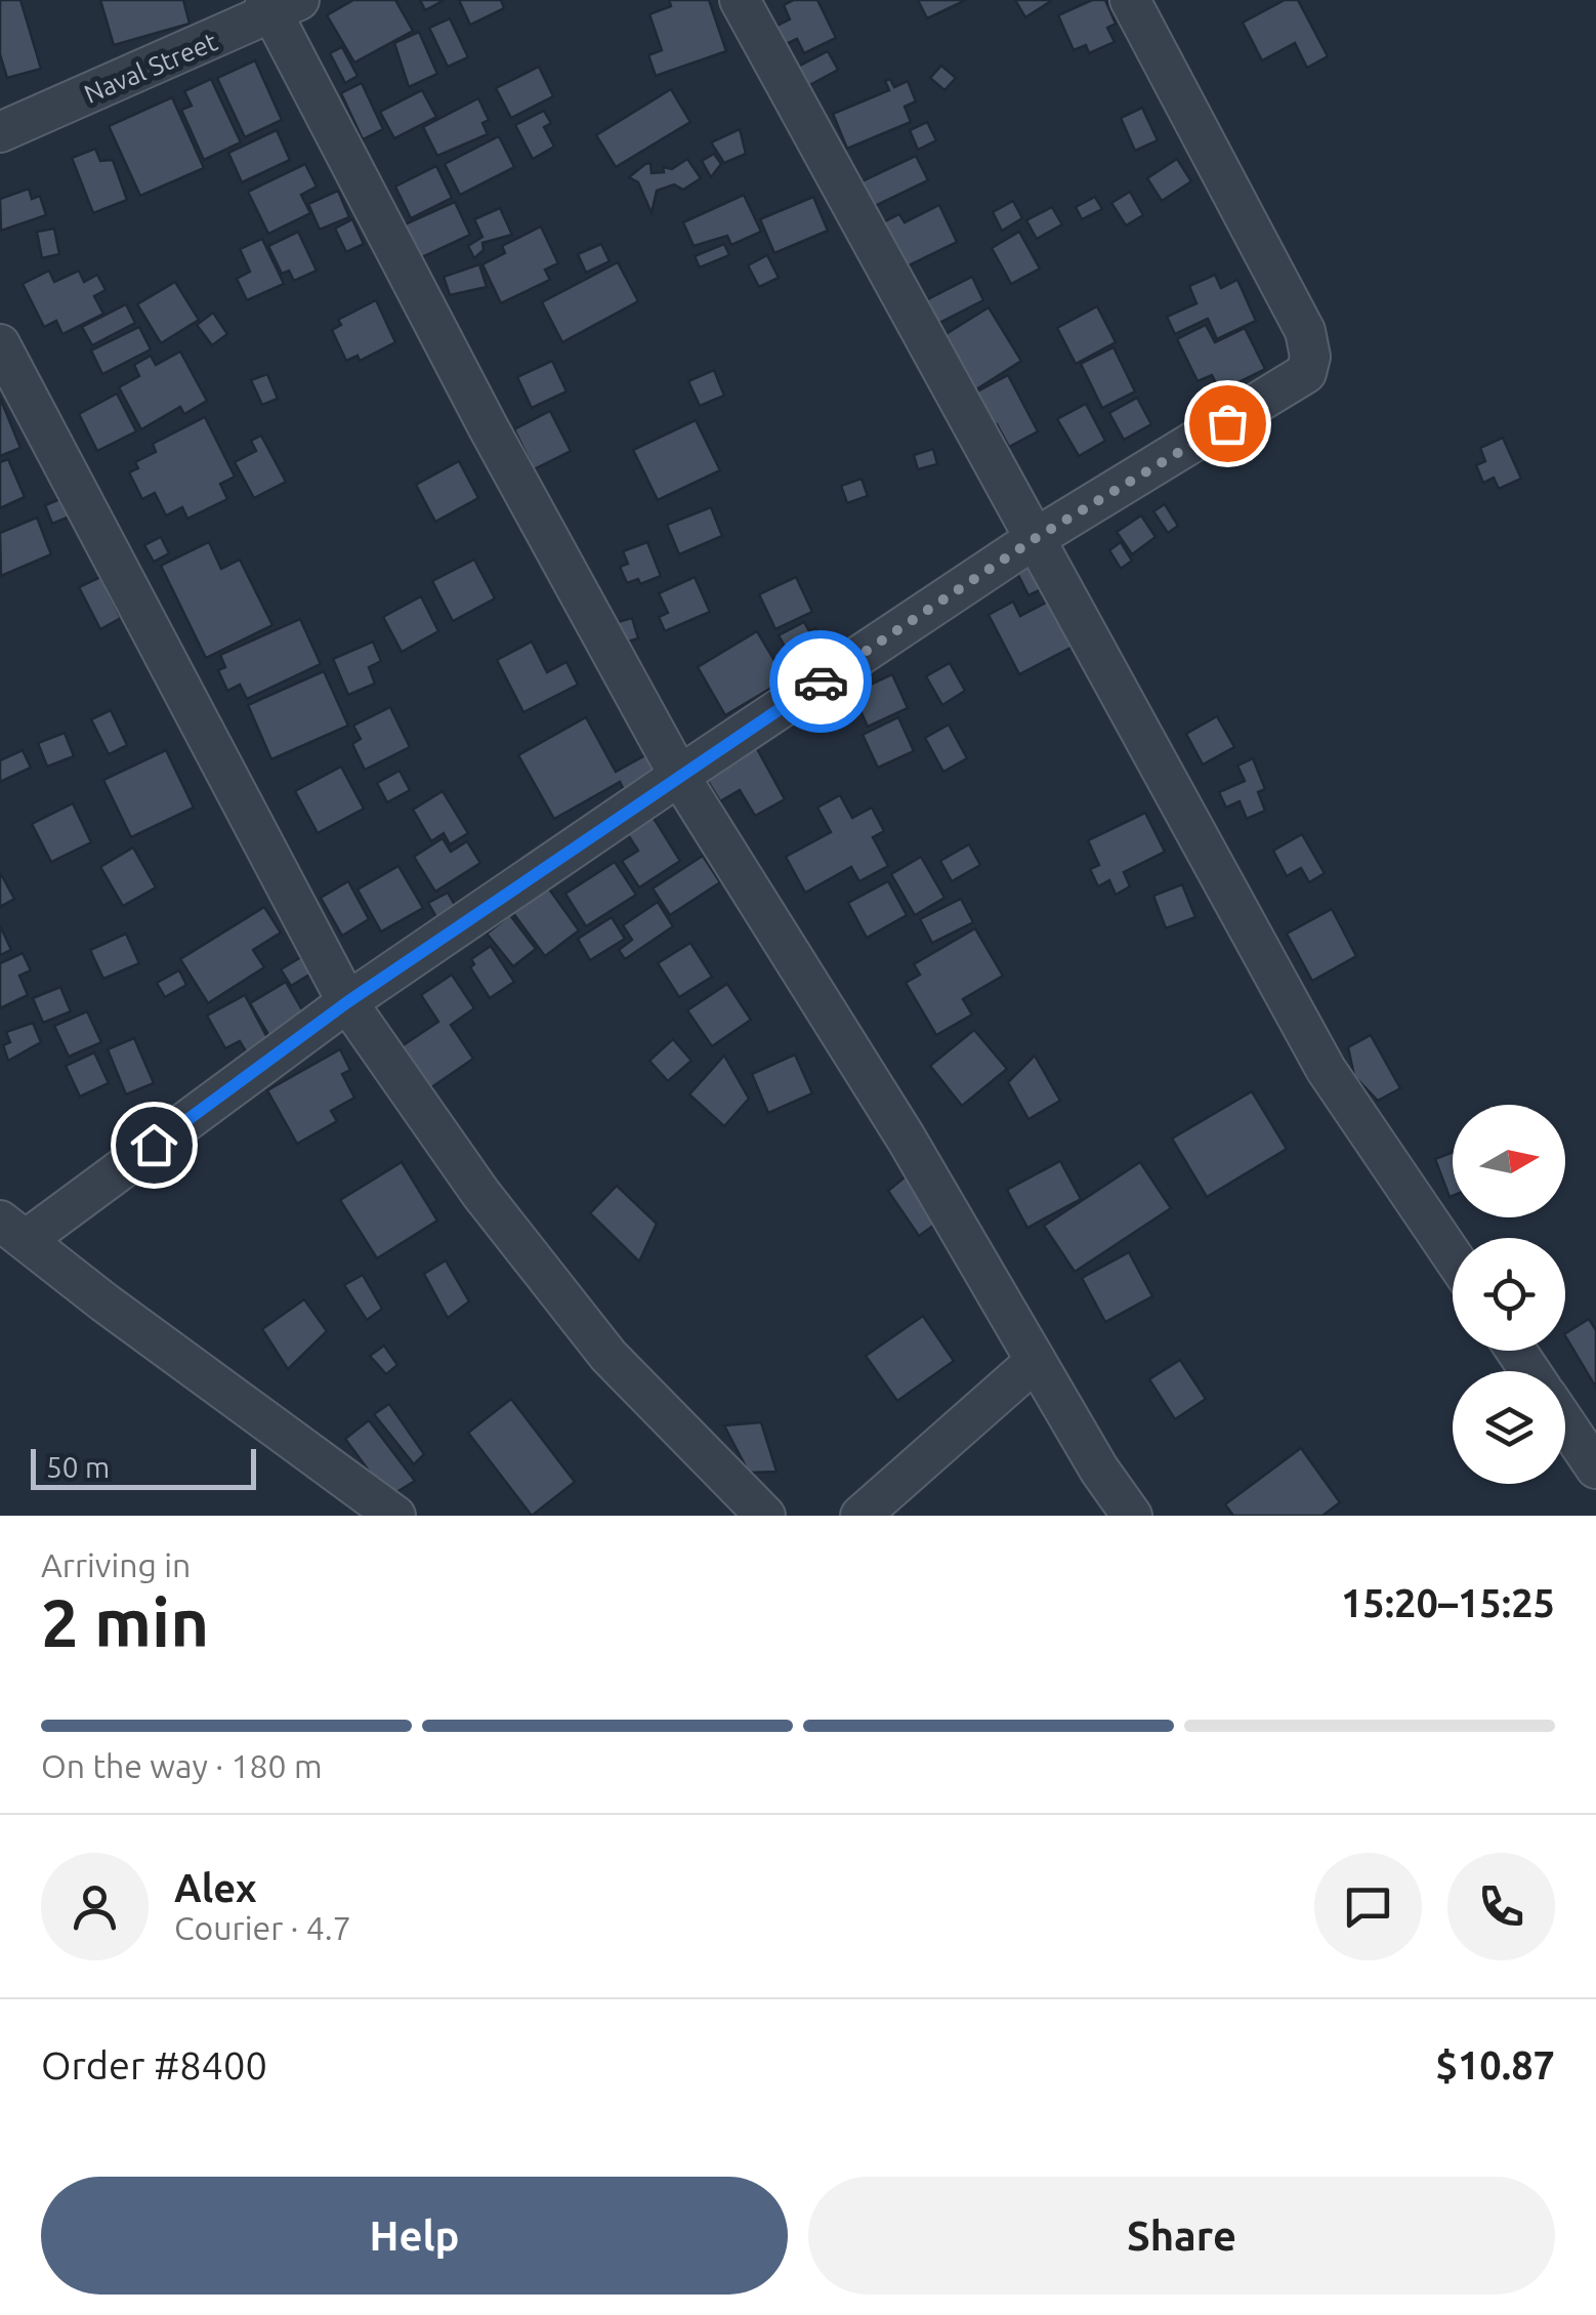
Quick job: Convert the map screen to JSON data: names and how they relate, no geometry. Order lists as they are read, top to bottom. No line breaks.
{"streets":{"street":["Naval Street"]},"scale_bar":"50 m","north":"right","page":{"scale":"50 m","heading":["2 min","Arriving in","15:20–15:25"],"panel":["Alex","Courier · 4.7","Order #8400","$10.87"],"bar":"On the way · 180 m","buttons":["Help","Share"]}}
